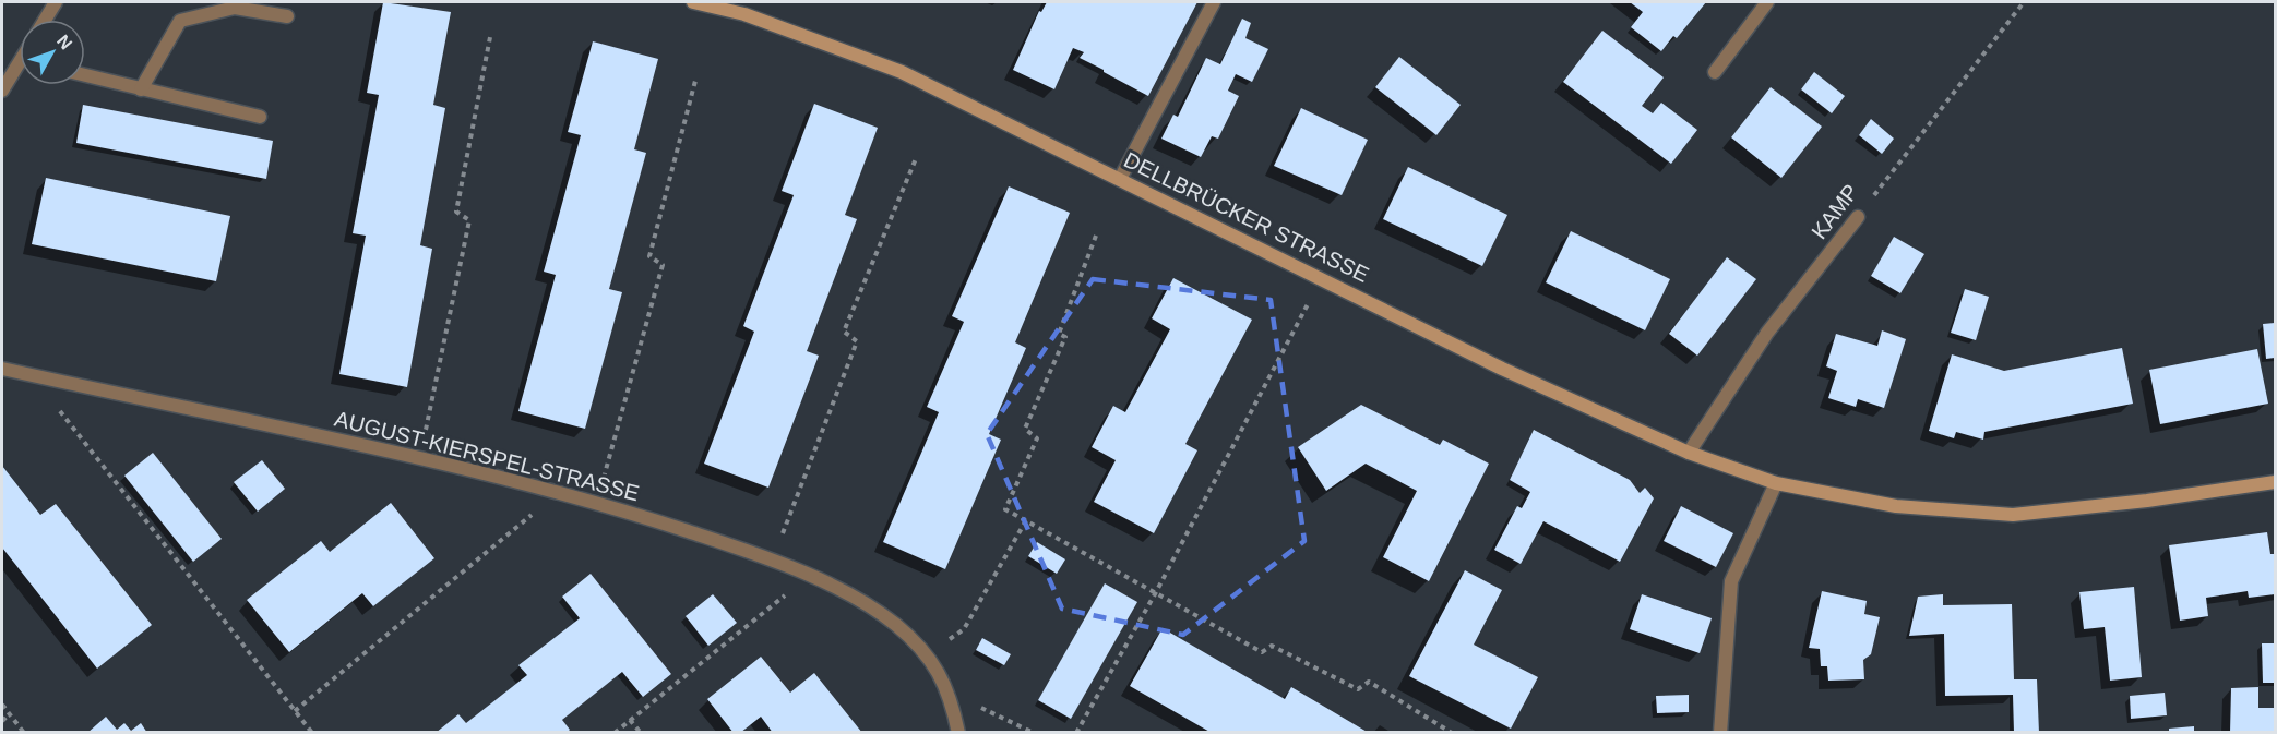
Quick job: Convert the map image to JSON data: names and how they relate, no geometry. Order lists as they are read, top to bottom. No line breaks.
{"streets":{"main road":["DELLBRÜCKER STRASSE"],"street":["KAMP","AUGUST-KIERSPEL-STRASSE"]},"crossings":[["KAMP","DELLBRÜCKER STRASSE"]],"north":"top right"}
